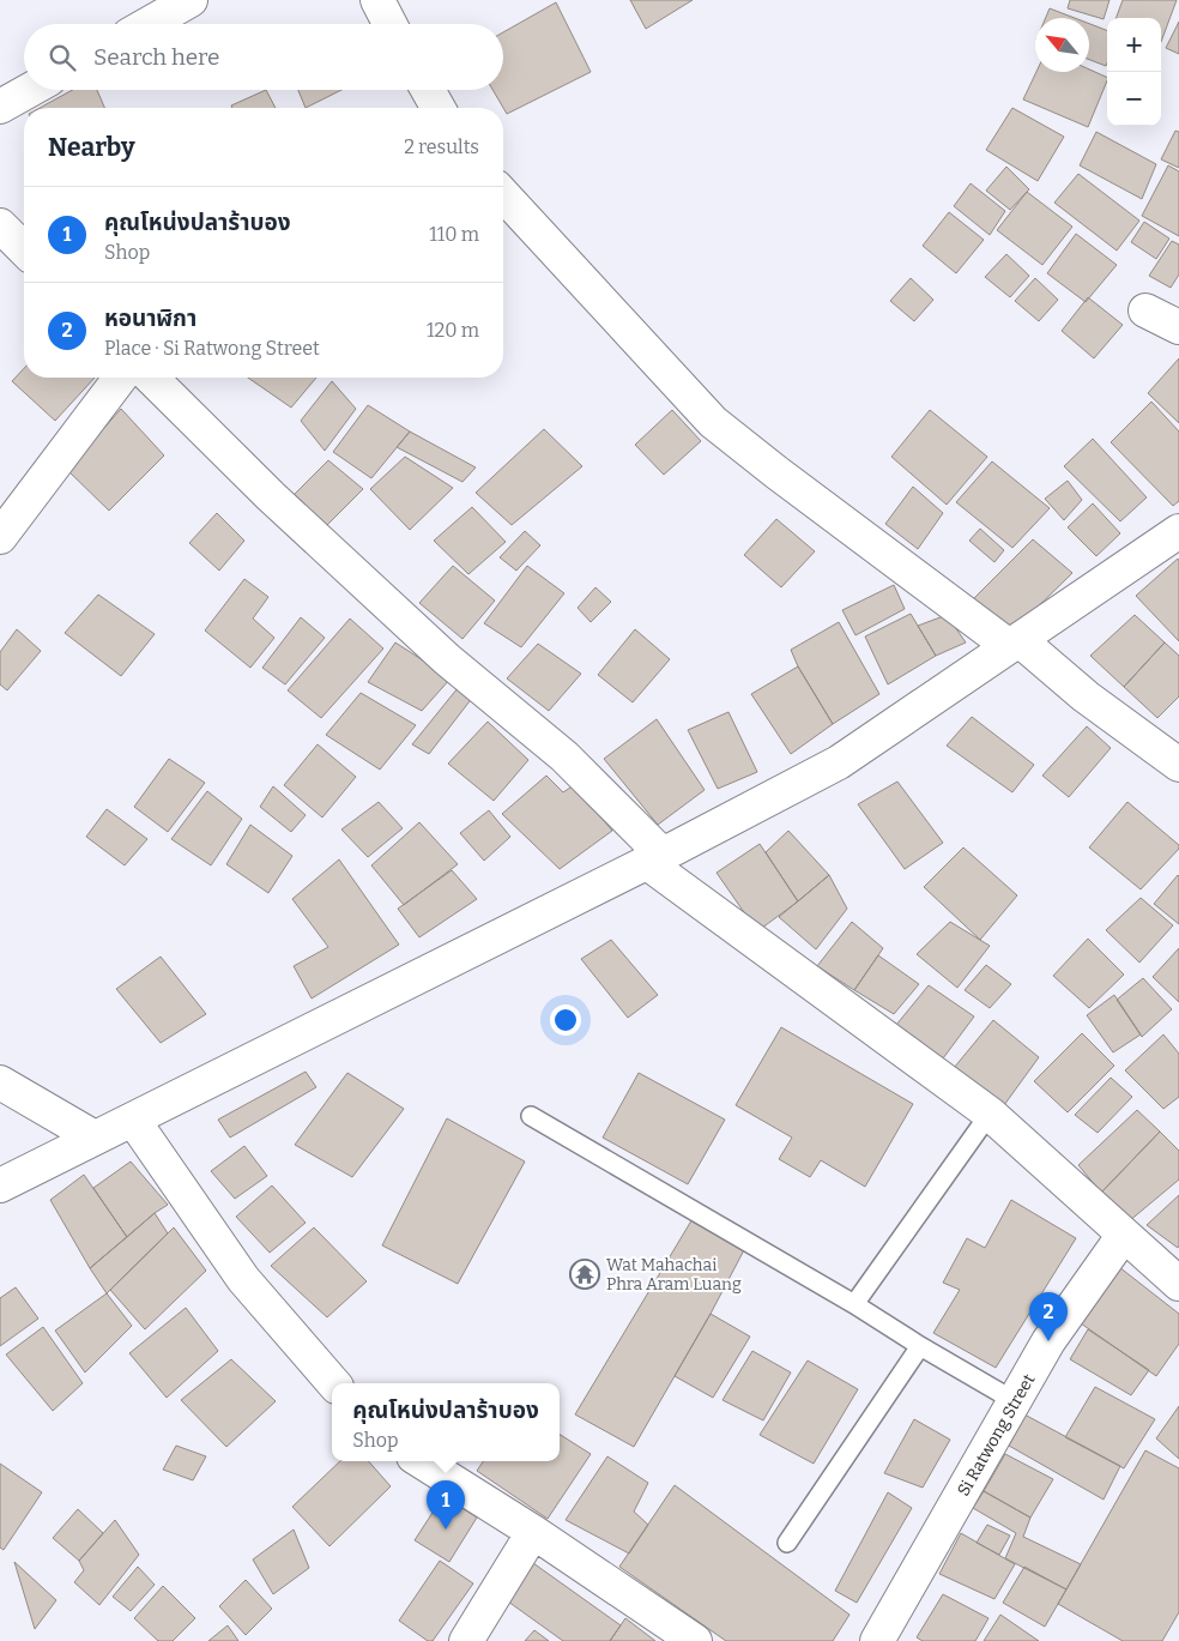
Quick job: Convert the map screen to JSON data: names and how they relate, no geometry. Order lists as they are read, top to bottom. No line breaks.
{"streets":{"street":["Si Ratwong Street"]},"places":{"temple":["Wat Mahachai Phra Aram Luang"]},"north":"top left","page":{"map_buttons":["+","−"],"search":"Search here","heading":["Nearby","2 results"],"list":[{"mark":"1","name":"คุณโหน่งปลาร้าบอง","note":"Shop","value":"110 m"},{"mark":"2","name":"หอนาฬิกา","note":"Place · Si Ratwong Street","value":"120 m"}],"pins":["2","1"],"popup":["คุณโหน่งปลาร้าบอง","Shop"]}}
